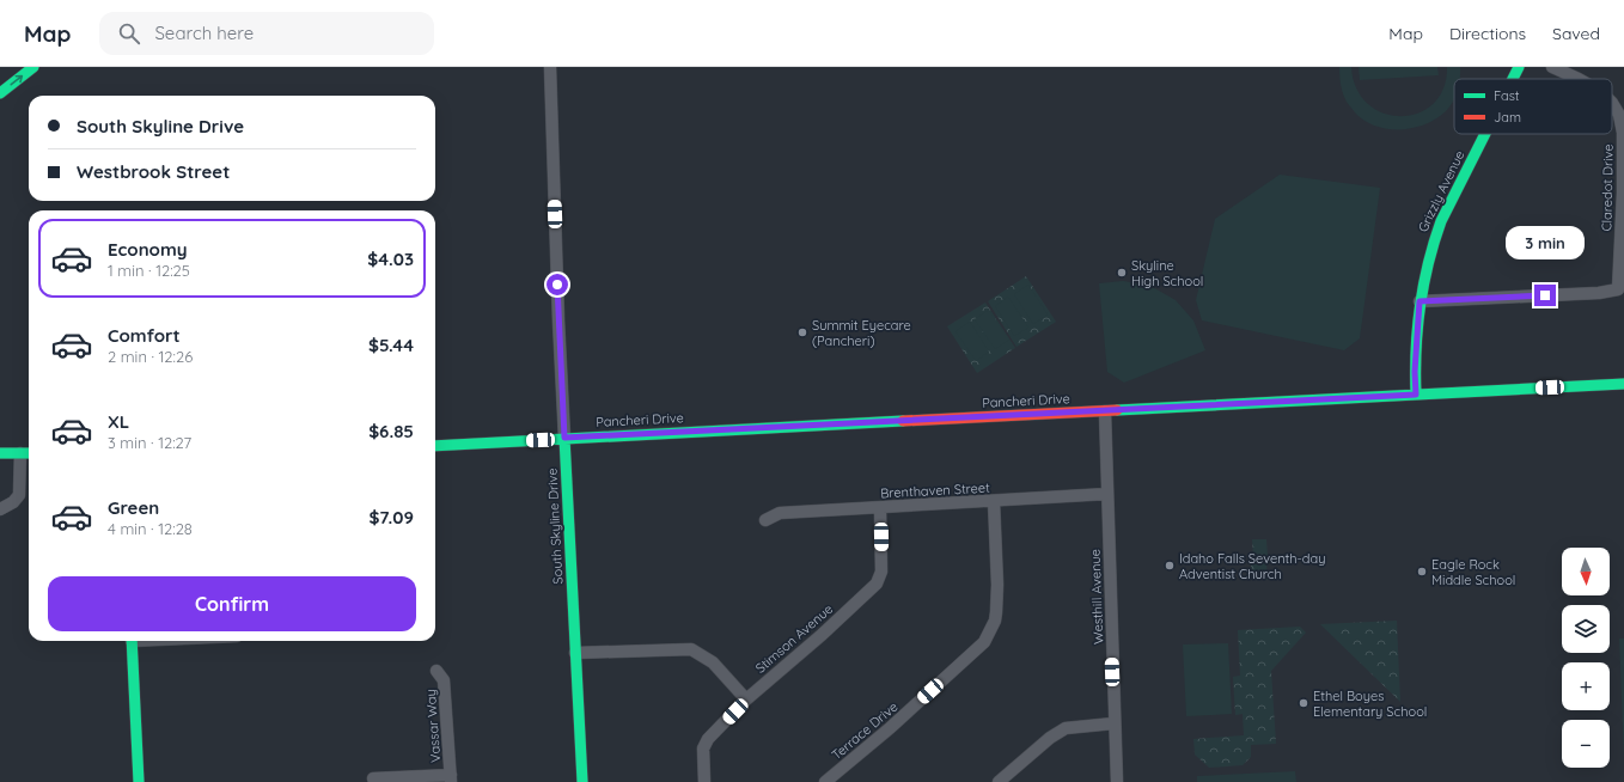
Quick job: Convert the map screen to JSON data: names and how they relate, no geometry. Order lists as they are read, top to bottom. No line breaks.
{"streets":{"main road":["Grizzly Avenue","Pancheri Drive","South Skyline Drive"],"street":["Claredot Drive","Brenthaven Street","Westhill Avenue","Stimson Avenue","Vassar Way","Terrace Drive"]},"crossings":[["Claredot Drive","Grizzly Avenue"],["Grizzly Avenue","Pancheri Drive"],["Pancheri Drive","South Skyline Drive"],["Pancheri Drive","Westhill Avenue"],["Brenthaven Street","Westhill Avenue"],["Brenthaven Street","Stimson Avenue"],["Brenthaven Street","Terrace Drive"]],"places":["Skyline High School","Summit Eyecare (Pancheri)","Idaho Falls Seventh-day Adventist Church","Eagle Rock Middle School","Ethel Boyes Elementary School"],"legend":["Fast","Jam"],"north":"bottom","page":{"header":"Map","search":"Search here","nav":["Map","Directions","Saved"],"banner":["South Skyline Drive","Westbrook Street"],"list":[{"name":"Economy","note":"1 min · 12:25","value":"$4.03"},{"name":"Comfort","note":"2 min · 12:26","value":"$5.44"},{"name":"XL","note":"3 min · 12:27","value":"$6.85"},{"name":"Green","note":"4 min · 12:28","value":"$7.09"}],"bubble":"3 min","map_buttons":["+","−"],"buttons":"Confirm"}}
